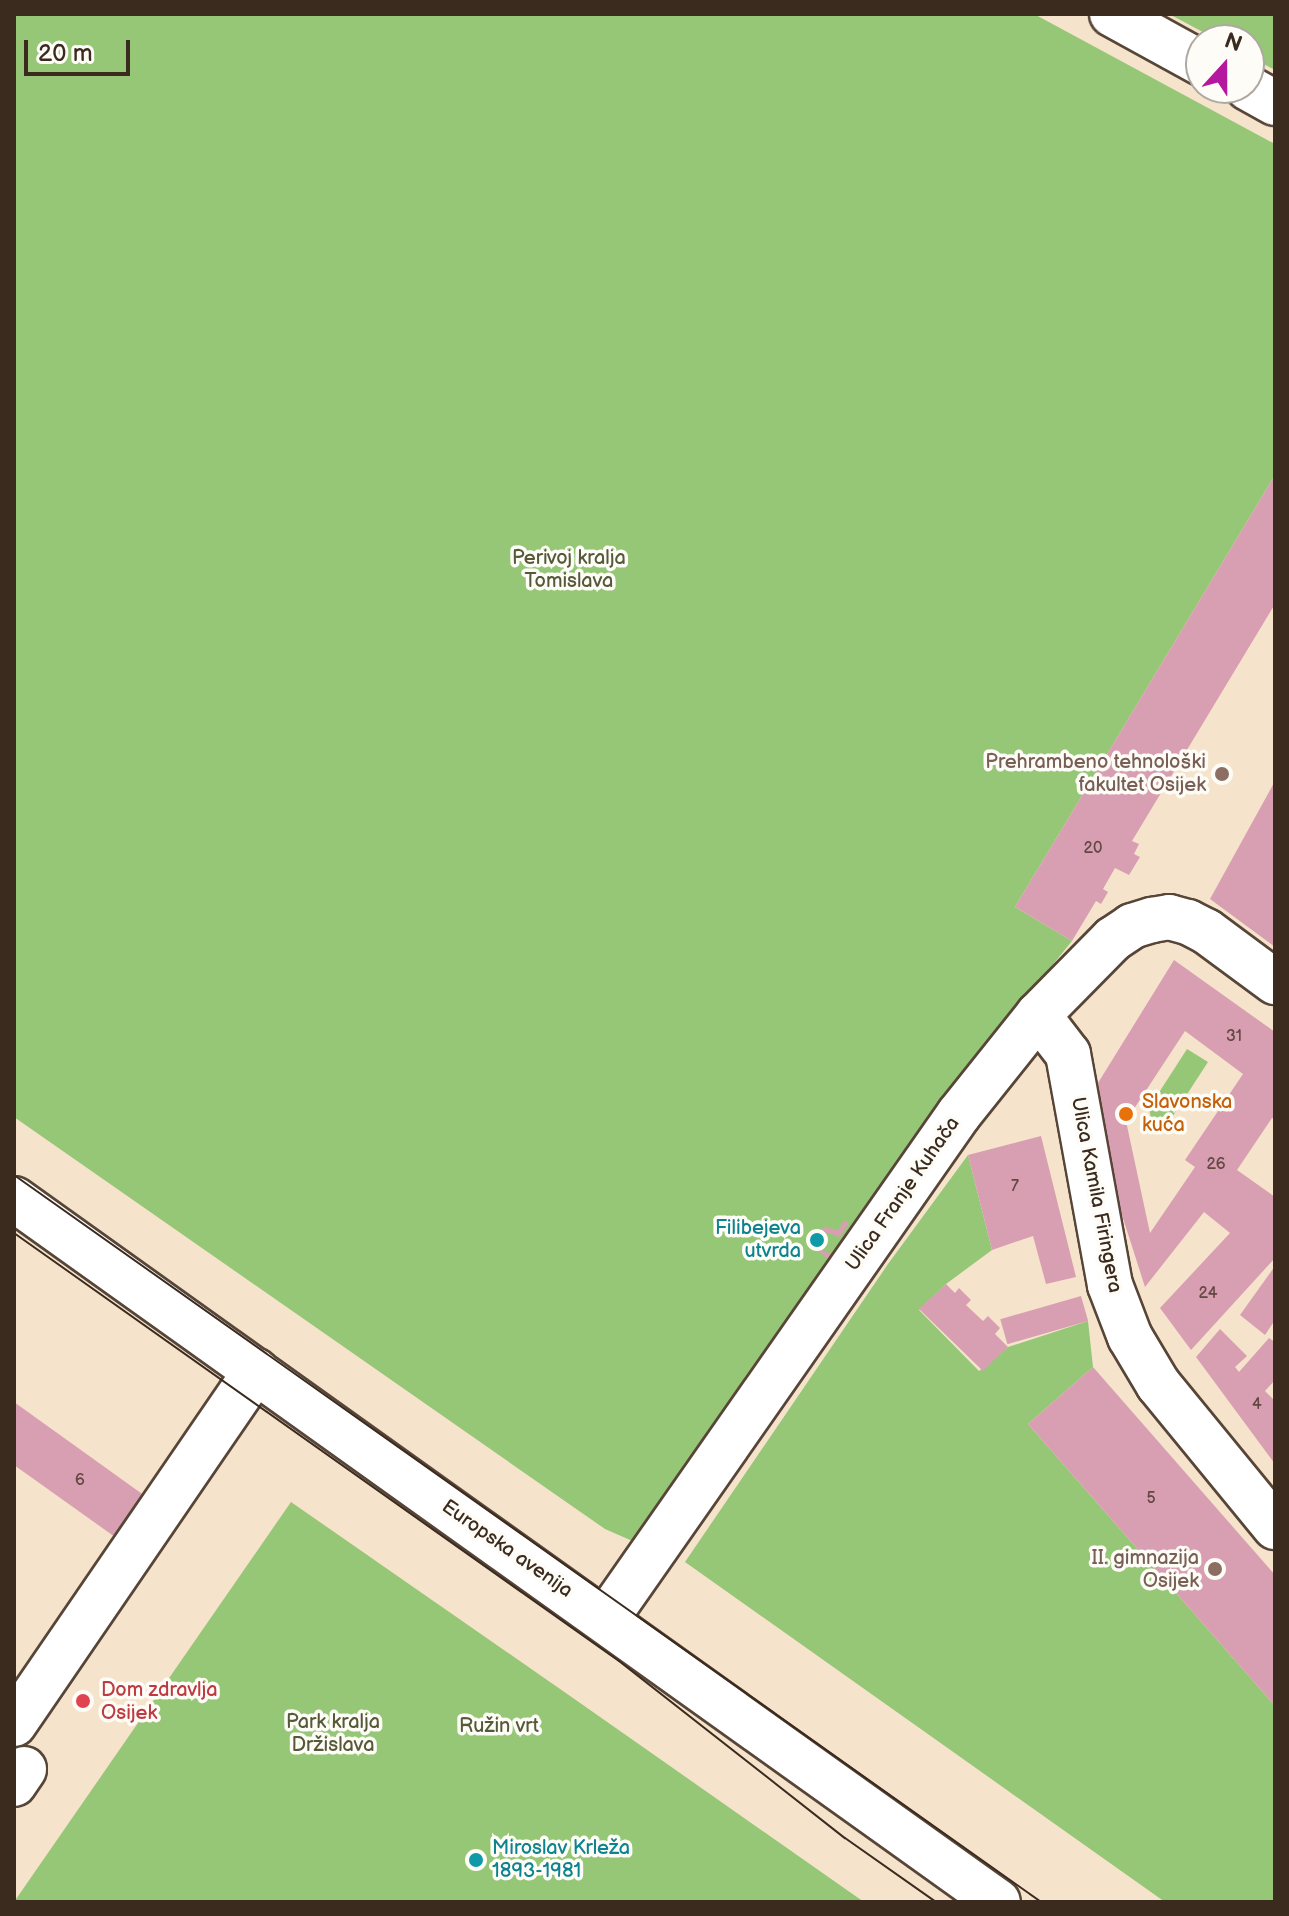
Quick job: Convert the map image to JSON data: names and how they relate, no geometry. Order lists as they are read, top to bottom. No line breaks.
{"streets":{"street":["Ulica Franje Kuhača","Ulica Kamila Firingera","Europska avenija"]},"crossings":[["Ulica Franje Kuhača","Ulica Kamila Firingera"],["Ulica Franje Kuhača","Europska avenija"]],"parks":["Perivoj kralja Tomislava","Park kralja Držislava","Ružin vrt"],"places":["Prehrambeno tehnološki fakultet Osijek","Slavonska kuća","Filibejeva utvrda","II. gimnazija Osijek","Dom zdravlja Osijek","Miroslav Krleža 1893-1981"],"house_numbers":["20","31","26","7","24","4","6","5"],"scale_bar":"20 m","north":"top"}
